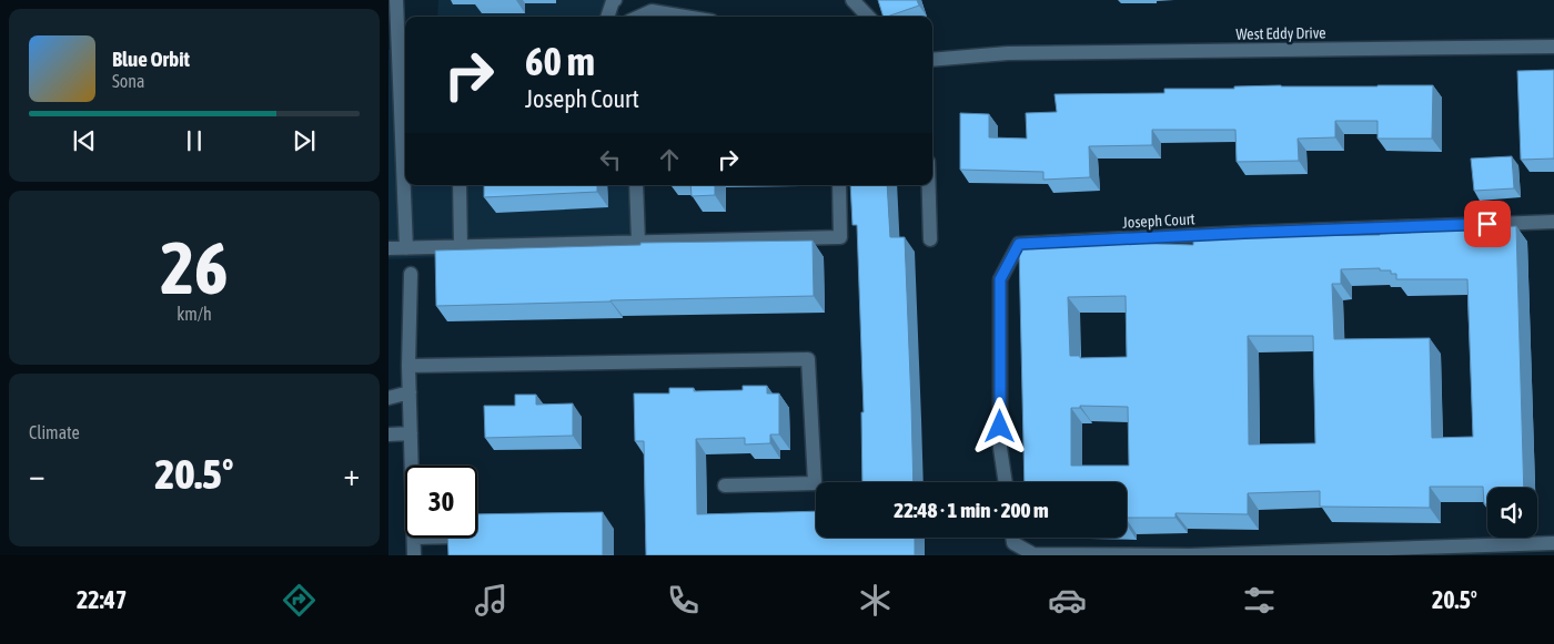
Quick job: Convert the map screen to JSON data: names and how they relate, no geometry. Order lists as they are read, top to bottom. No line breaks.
{"streets":{"street":["West Eddy Drive","Joseph Court"]},"page":{"turn":["60 m","Joseph Court"],"song":["Blue Orbit","Sona"],"tile":[["26","km/h"],"Climate"],"heat":["−","20.5°","+"],"limit":"30","trip":"22:48 · 1 min · 200 m","tabs":["22:47","20.5°"]}}
